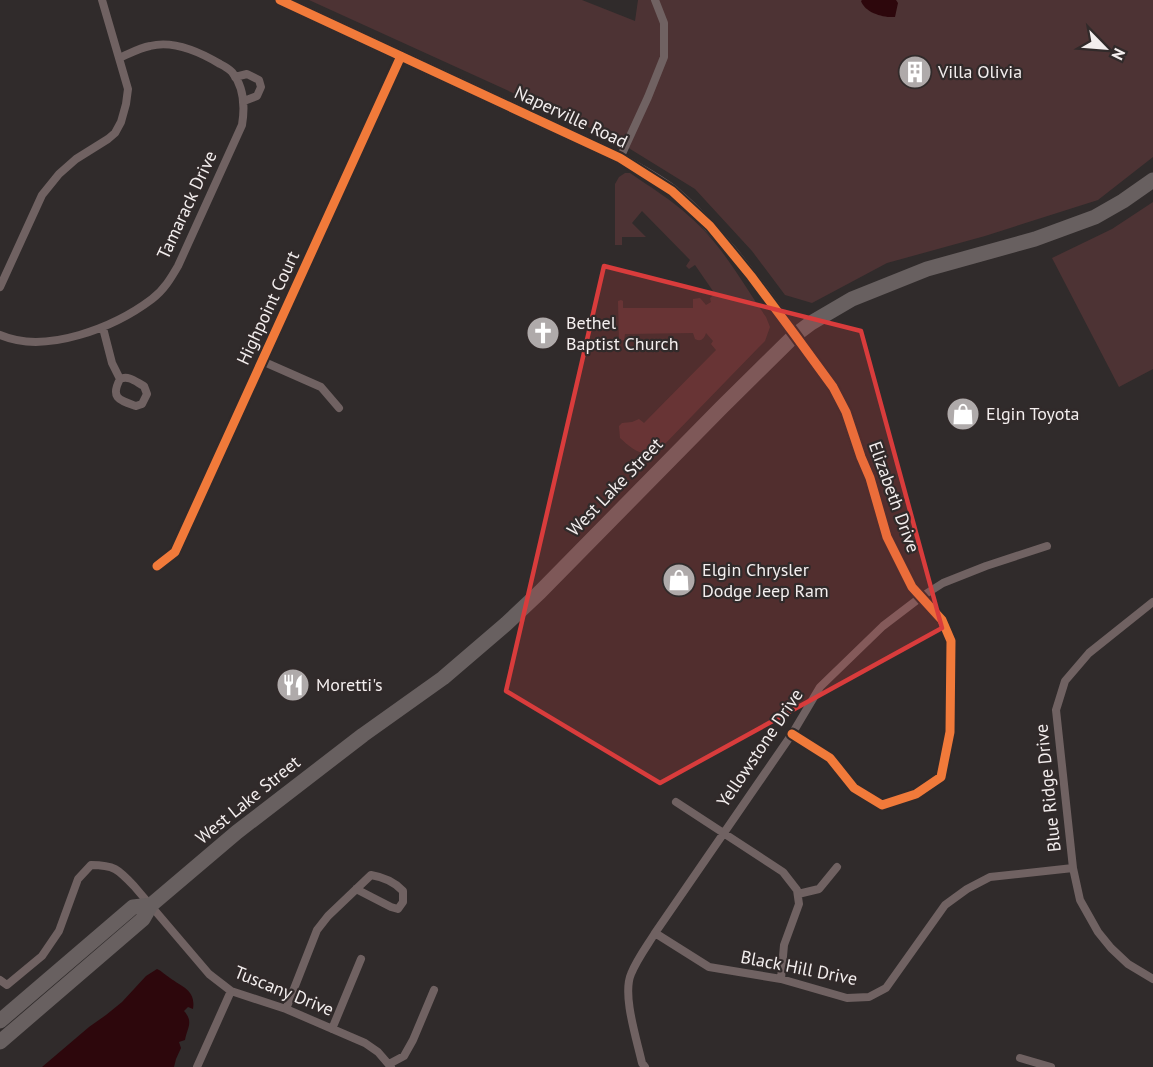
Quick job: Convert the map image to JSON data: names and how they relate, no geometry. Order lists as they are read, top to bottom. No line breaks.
{"streets":{"highway":["West Lake Street"],"street":["Naperville Road","Tamarack Drive","Highpoint Court","Elizabeth Drive","Yellowstone Drive","Blue Ridge Drive","Black Hill Drive","Tuscany Drive"]},"crossings":[["Naperville Road","Highpoint Court"],["Naperville Road","West Lake Street"],["Naperville Road","Elizabeth Drive"],["West Lake Street","Elizabeth Drive"],["West Lake Street","Tuscany Drive"],["Elizabeth Drive","Yellowstone Drive"],["Yellowstone Drive","Black Hill Drive"],["Blue Ridge Drive","Black Hill Drive"]],"places":{"building":["Villa Olivia"],"church":["Bethel Baptist Church"],"shop":["Elgin Toyota","Elgin Chrysler Dodge Jeep Ram"],"restaurant":["Moretti's"]},"north":"bottom right"}
